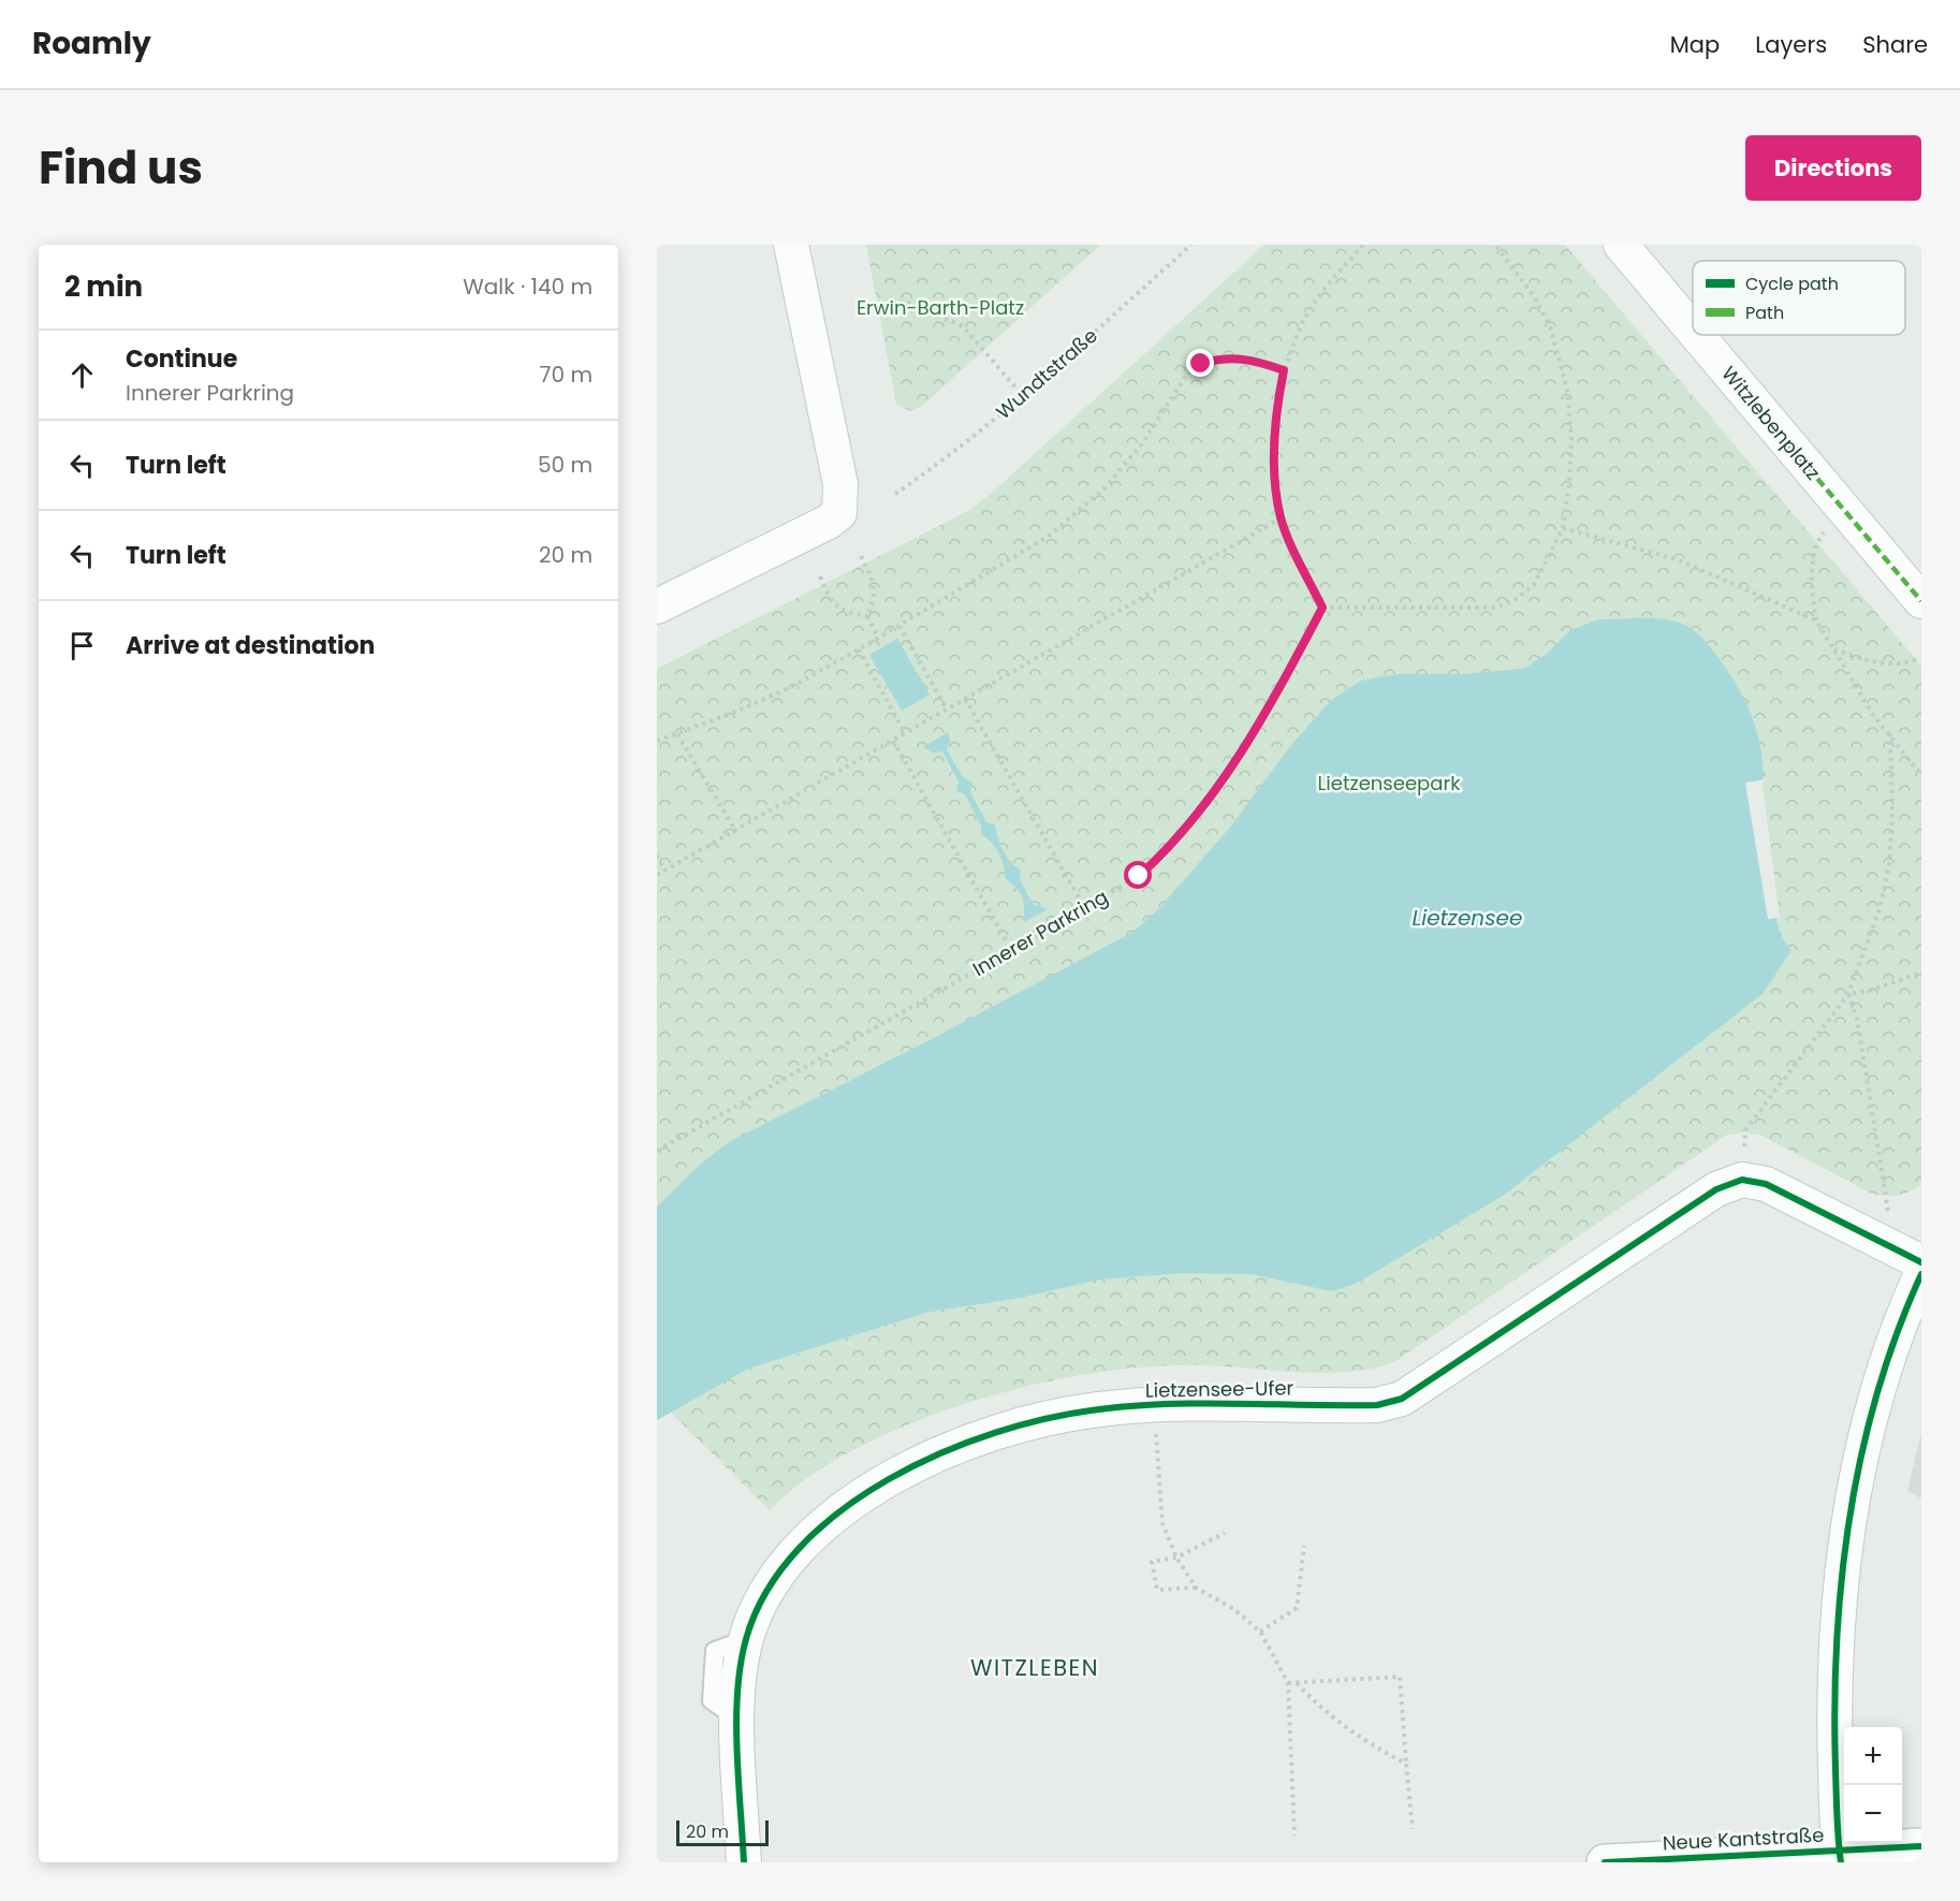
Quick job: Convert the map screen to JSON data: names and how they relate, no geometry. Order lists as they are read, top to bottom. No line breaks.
{"streets":{"main road":["Neue Kantstraße"],"street":["Witzlebenplatz","Lietzensee-Ufer"],"path":["Wundtstraße","Innerer Parkring"]},"districts":["WITZLEBEN"],"water":["Lietzensee"],"parks":["Erwin-Barth-Platz","Lietzenseepark"],"legend":["Cycle path","Path"],"scale_bar":"20 m","page":{"header":"Roamly","nav":["Map","Layers","Share"],"title":"Find us","buttons":"Directions","heading":["2 min","Walk · 140 m"],"list":[["Continue","Innerer Parkring","70 m"],["Turn left","50 m"],["Turn left","20 m"],"Arrive at destination"],"map_buttons":["+","−"],"scale":"20 m"}}
